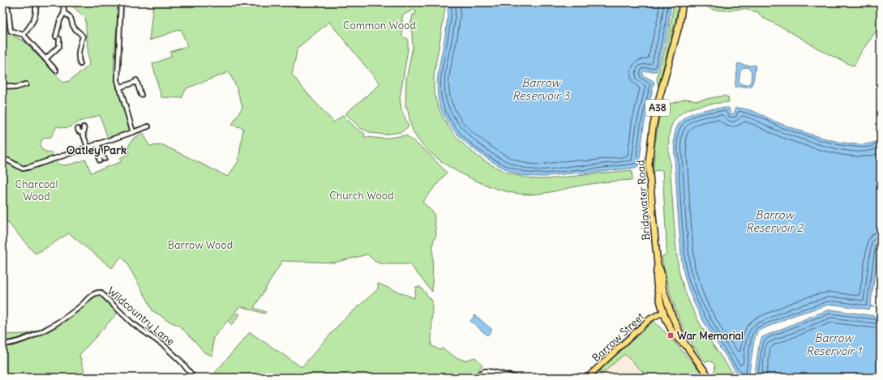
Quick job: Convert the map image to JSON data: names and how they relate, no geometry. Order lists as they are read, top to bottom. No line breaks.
{"streets":{"highway":["A38","Bridgwater Road"],"main road":["Barrow Street"],"street":["Wildcountry Lane"]},"crossings":[["Bridgwater Road","Barrow Street"]],"districts":["Oatley Park"],"water":["Barrow Reservoir 3","Barrow Reservoir 2","Barrow Reservoir 1"],"parks":["Common Wood","Charcoal Wood","Church Wood","Barrow Wood"],"places":{"transit":["War Memorial"]}}
